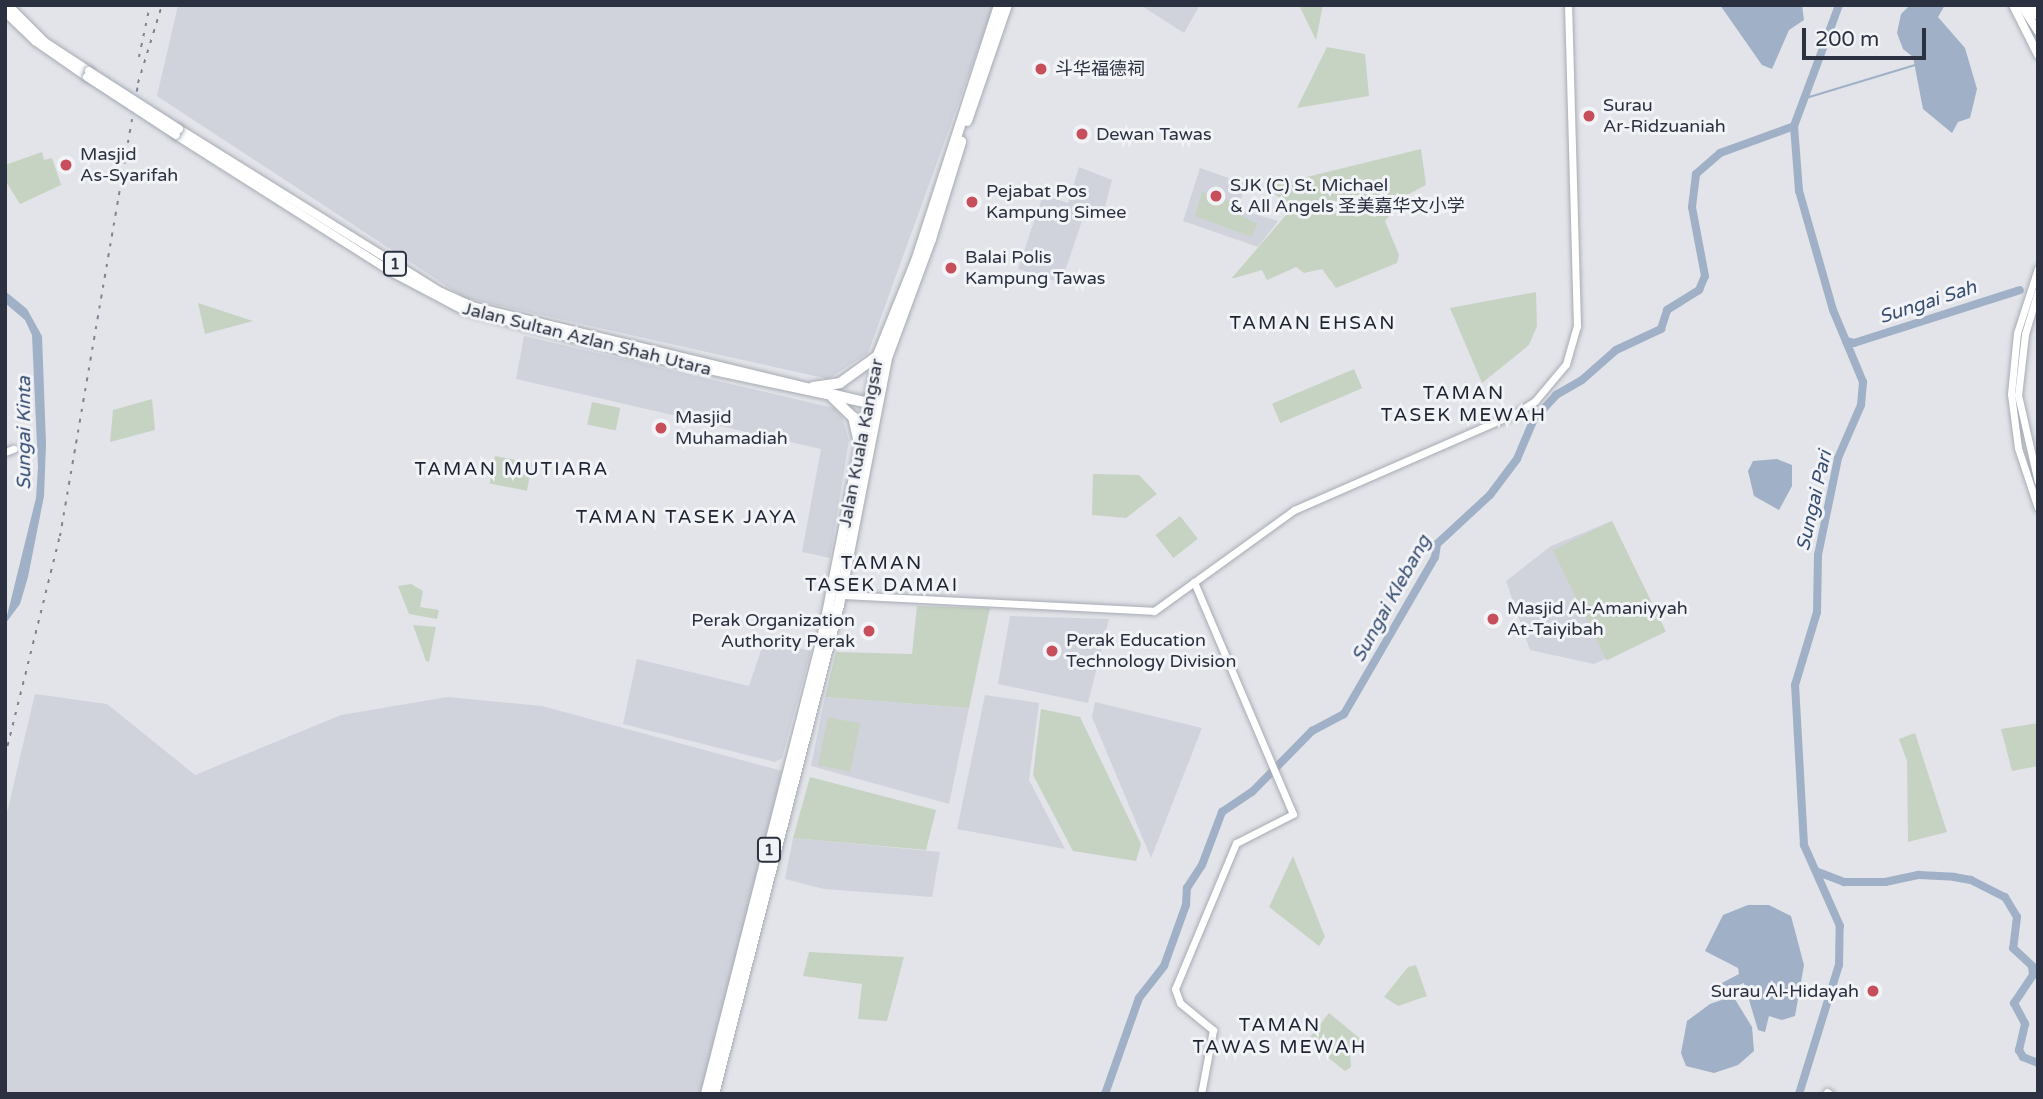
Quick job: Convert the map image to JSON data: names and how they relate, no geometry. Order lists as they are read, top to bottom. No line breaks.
{"streets":{"highway":["1","Jalan Kuala Kangsar"],"main road":["Jalan Sultan Azlan Shah Utara"]},"crossings":[["Jalan Sultan Azlan Shah Utara","Jalan Kuala Kangsar"]],"districts":["TAMAN EHSAN","TAMAN TASEK MEWAH","TAMAN MUTIARA","TAMAN TASEK JAYA","TAMAN TASEK DAMAI","TAMAN TAWAS MEWAH"],"water":["Sungai Sah","Sungai Kinta","Sungai Pari","Sungai Klebang"],"places":["斗华福德祠","Surau Ar-Ridzuaniah","Dewan Tawas","Masjid As-Syarifah","SJK (C) St. Michael & All Angels 圣美嘉华文小学","Pejabat Pos Kampung Simee","Balai Polis Kampung Tawas","Masjid Muhamadiah","Masjid Al-Amaniyyah At-Taiyibah","Perak Organization Authority Perak","Perak Education Technology Division","Surau Al-Hidayah"],"scale_bar":"200 m"}
